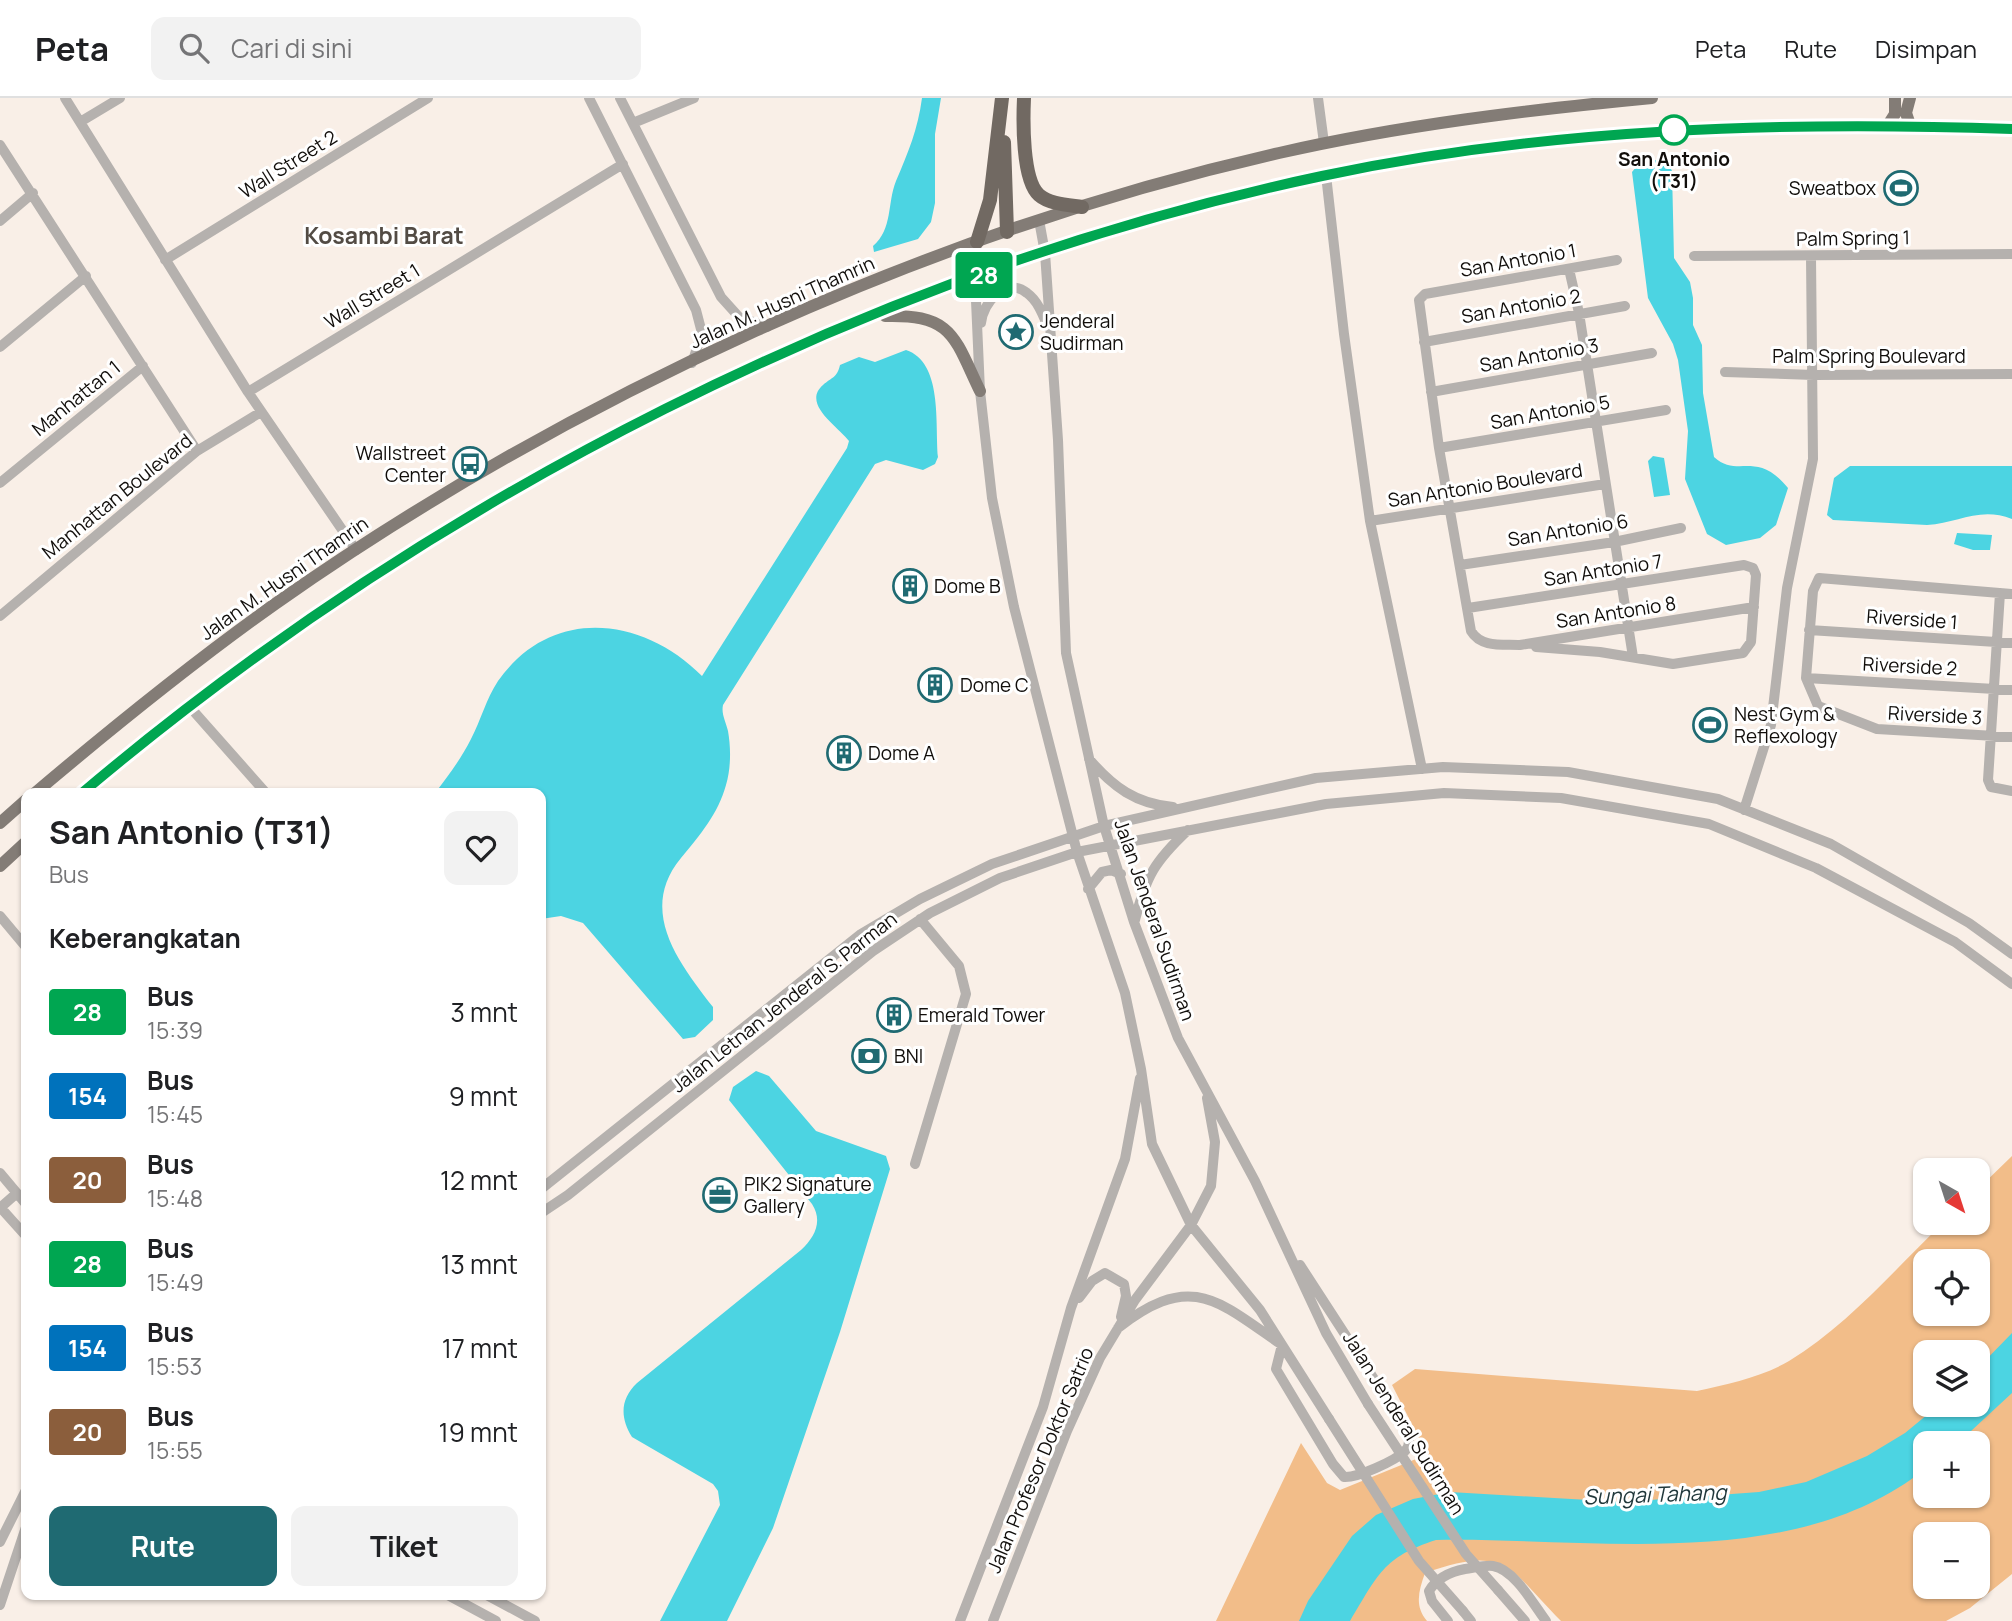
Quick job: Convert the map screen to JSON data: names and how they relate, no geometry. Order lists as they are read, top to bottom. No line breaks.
{"streets":{"main road":["Jalan M. Husni Thamrin"],"street":["Wall Street 2","Palm Spring 1","San Antonio 1","Wall Street 1","San Antonio 2","San Antonio 3","Palm Spring Boulevard","Manhattan 1","San Antonio 5","San Antonio Boulevard","Manhattan Boulevard","San Antonio 6","San Antonio 7","San Antonio 8","Riverside 1","Riverside 2","Riverside 3","Jalan Jenderal Sudirman","Jalan Letnan Jenderal S. Parman","Jalan Profesor Doktor Satrio"]},"crossings":[["San Antonio 1","San Antonio 2"],["Jalan M. Husni Thamrin","Jalan Jenderal Sudirman"],["San Antonio 7","San Antonio 8"],["Riverside 2","Riverside 3"],["Jalan Jenderal Sudirman","Jalan Letnan Jenderal S. Parman"],["Jalan Jenderal Sudirman","Jalan Profesor Doktor Satrio"]],"districts":["Kosambi Barat"],"water":["Sungai Tahang"],"places":{"other":["San Antonio (T31)"],"sports":["Sweatbox","Nest Gym & Reflexology"],"place":["Jenderal Sudirman"],"bus stop":["Wallstreet Center"],"building":["Dome B","Dome C","Dome A","Emerald Tower"],"bank":["BNI"],"office":["PIK2 Signature Gallery"]},"lines":["bus line 28"],"north":"bottom right","page":{"header":"Peta","search":"Cari di sini","nav":["Peta","Rute","Disimpan"],"on_map":"28","heading":[["San Antonio (T31)","Bus"],"Keberangkatan"],"list":[{"mark":"28","name":"Bus","note":"15:39","value":"3 mnt"},{"mark":"154","name":"Bus","note":"15:45","value":"9 mnt"},{"mark":"20","name":"Bus","note":"15:48","value":"12 mnt"},{"mark":"28","name":"Bus","note":"15:49","value":"13 mnt"},{"mark":"154","name":"Bus","note":"15:53","value":"17 mnt"},{"mark":"20","name":"Bus","note":"15:55","value":"19 mnt"}],"map_buttons":["+","−"],"buttons":["Rute","Tiket"]}}
